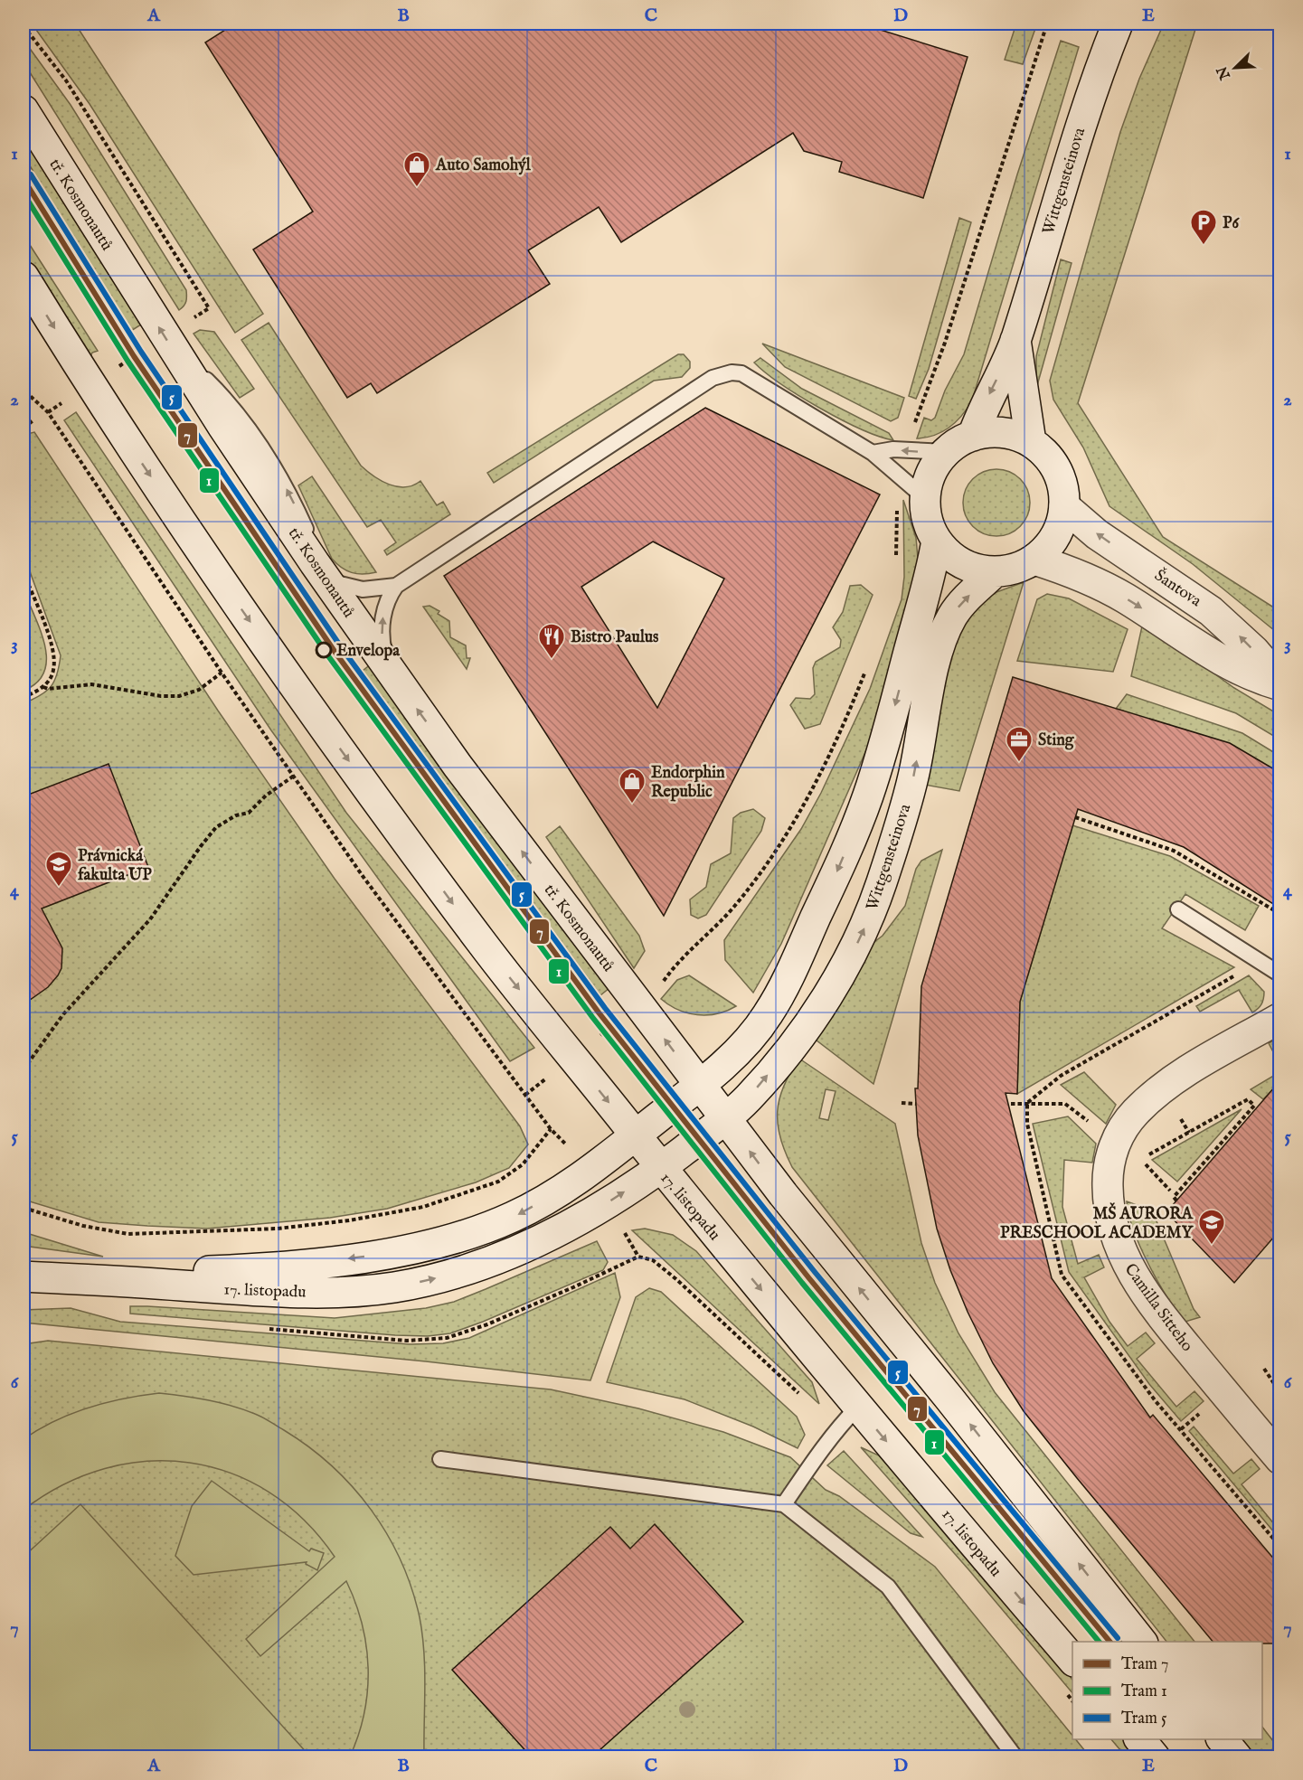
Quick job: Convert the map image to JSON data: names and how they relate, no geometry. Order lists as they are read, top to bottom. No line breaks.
{"streets":{"street":["Wittgensteinova","tř. Kosmonautů","Šantova","17. listopadu","Camilla Sitteho"]},"crossings":[["Wittgensteinova","tř. Kosmonautů"],["Wittgensteinova","Šantova"],["Wittgensteinova","17. listopadu"],["tř. Kosmonautů","17. listopadu"]],"places":{"shop":["Auto Samohýl","Endorphin Republic"],"parking":["P6"],"other":["Envelopa"],"restaurant":["Bistro Paulus"],"office":["Sting"],"school or university":["Právnická fakulta UP","MŠ AURORA PRESCHOOL ACADEMY"]},"lines":["tram line 5","tram line 7","tram line 1"],"legend":["Tram 7","Tram 1","Tram 5"],"north":"bottom left","grid":{"columns":["A","B","C","D","E"],"rows":["1","2","3","4","5","6","7"]}}
